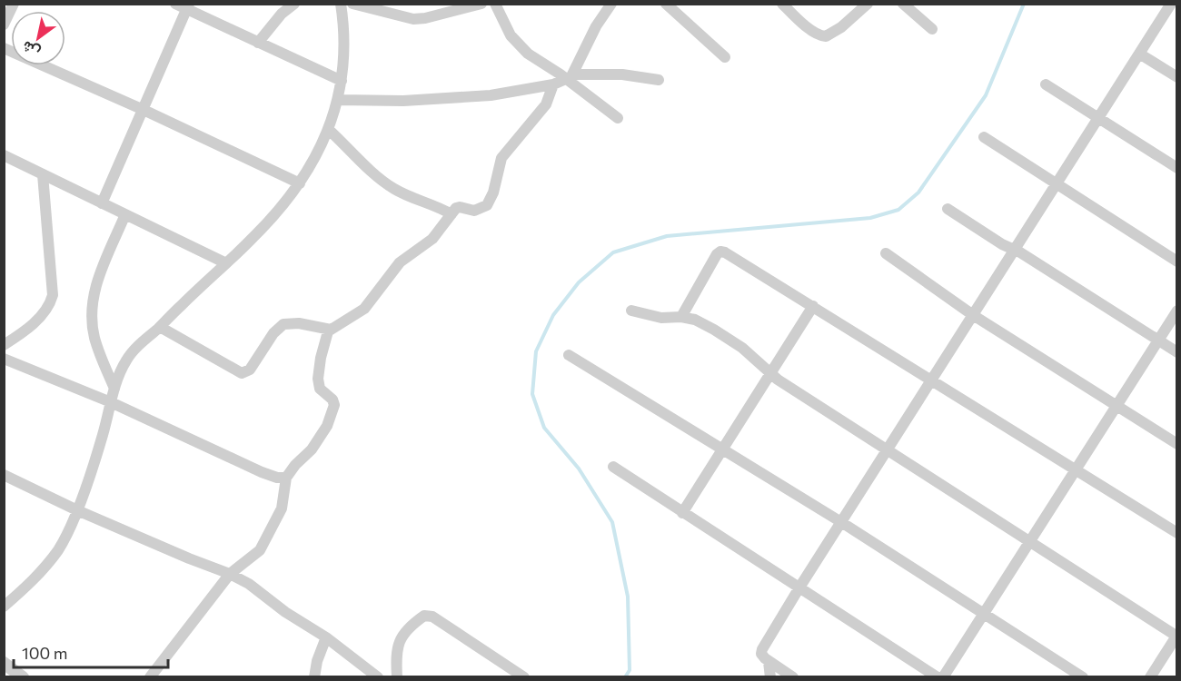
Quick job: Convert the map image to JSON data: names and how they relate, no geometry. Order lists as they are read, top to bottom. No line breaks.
{"scale_bar":"100 m","north":"bottom left"}
